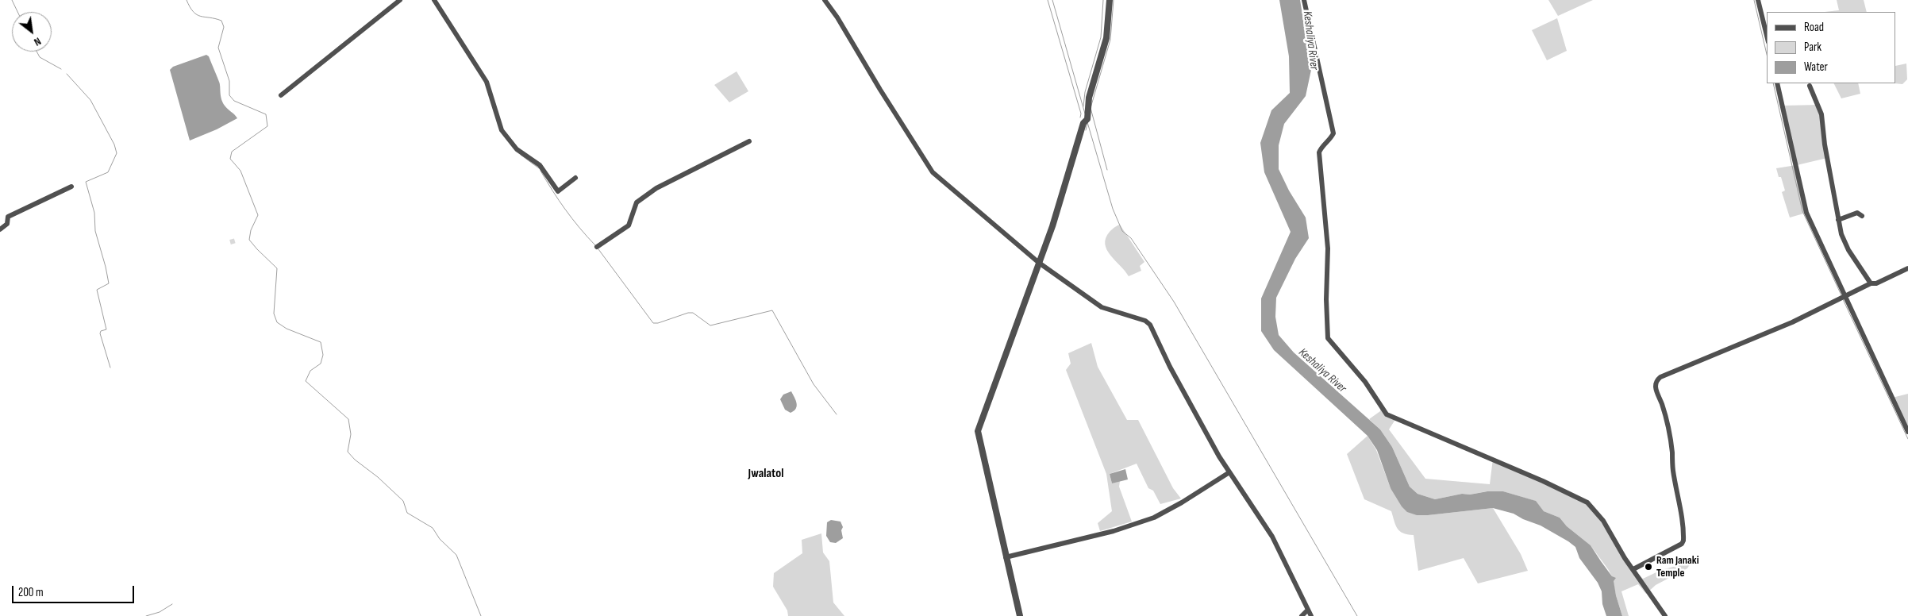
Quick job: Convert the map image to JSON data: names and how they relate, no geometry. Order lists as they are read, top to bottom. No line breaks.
{"districts":["Jwalatol"],"water":["Keshaliya River"],"places":["Ram Janaki Temple"],"legend":["Road","Park","Water"],"scale_bar":"200 m","north":"bottom right"}
